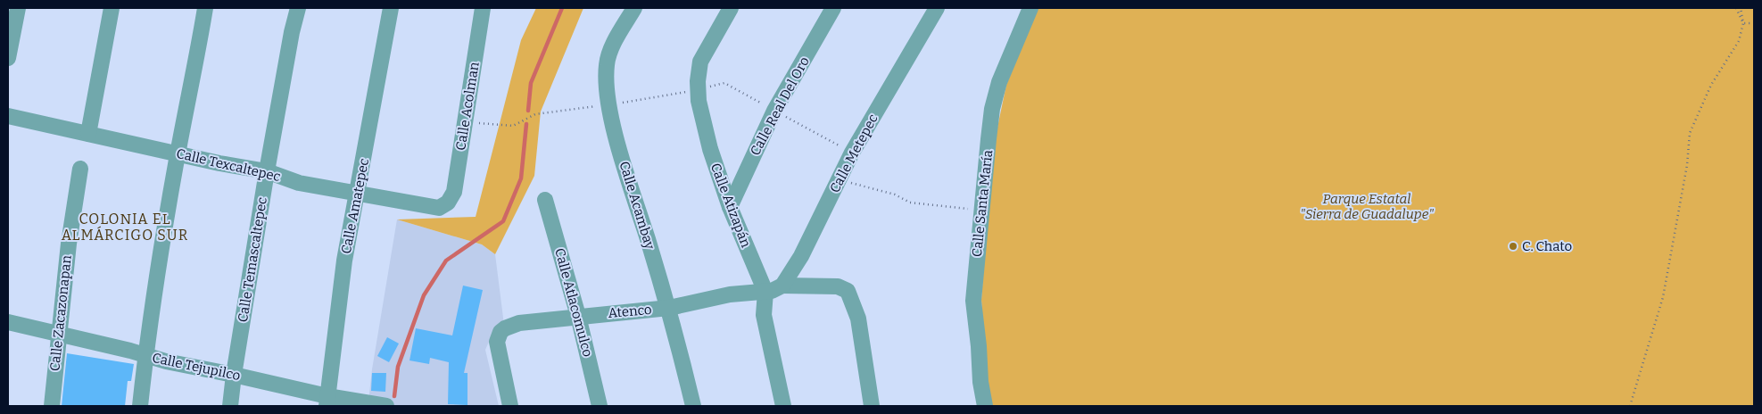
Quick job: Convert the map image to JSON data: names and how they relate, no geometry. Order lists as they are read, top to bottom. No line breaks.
{"streets":{"street":["Calle Acolman","Calle Real Del Oro","Calle Metepec","Calle Texcaltepec","Calle Santa María","Calle Acambay","Calle Atizapán","Calle Amatepec","Calle Temascaltepec","Calle Atlacomulco","Atenco","Calle Zacazonapan","Calle Tejupilco"]},"crossings":[["Calle Acolman","Calle Texcaltepec"],["Calle Real Del Oro","Calle Atizapán"],["Calle Texcaltepec","Calle Amatepec"],["Calle Texcaltepec","Calle Temascaltepec"],["Calle Acambay","Atenco"],["Calle Atizapán","Atenco"],["Calle Amatepec","Calle Tejupilco"],["Calle Temascaltepec","Calle Tejupilco"],["Calle Atlacomulco","Atenco"],["Calle Zacazonapan","Calle Tejupilco"]],"districts":["COLONIA EL ALMÁRCIGO SUR"],"parks":["Parque Estatal \"Sierra de Guadalupe\""],"places":["C. Chato"]}
